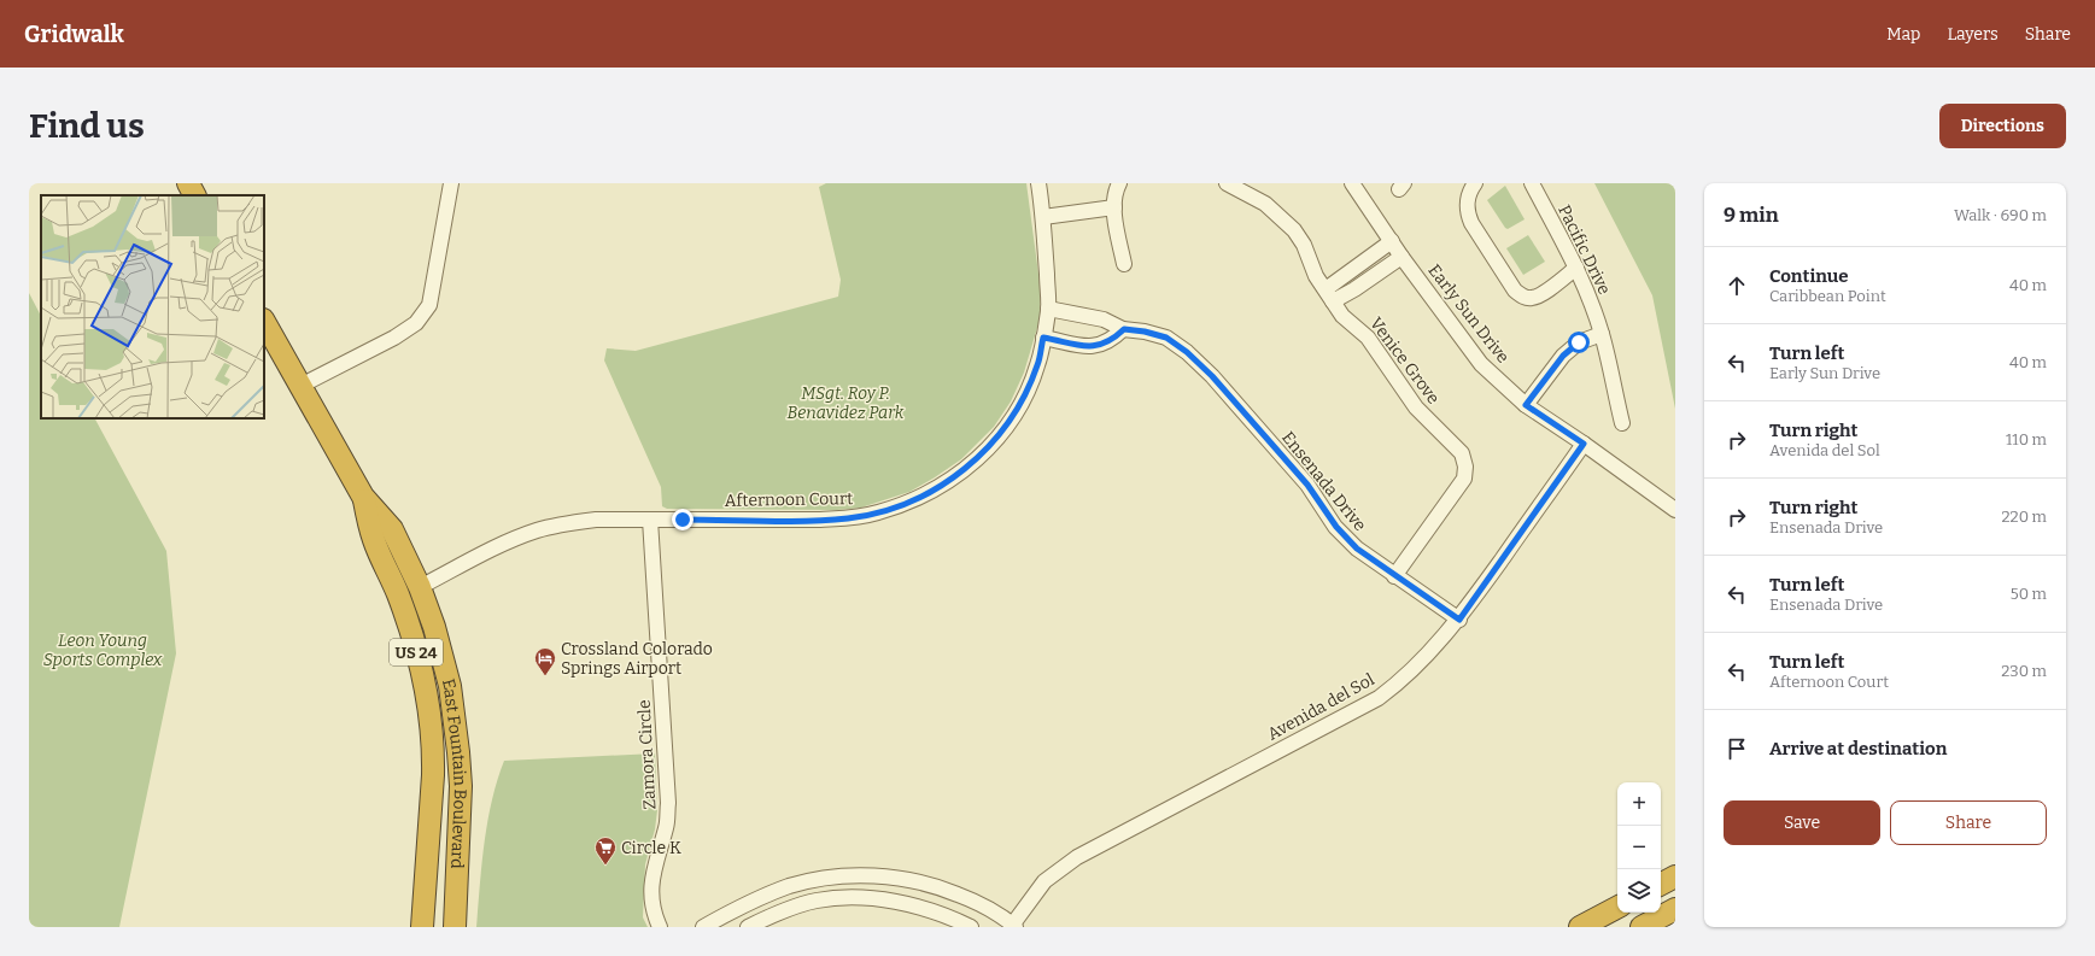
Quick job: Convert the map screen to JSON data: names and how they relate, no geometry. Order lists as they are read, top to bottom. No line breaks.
{"streets":{"highway":["US 24","East Fountain Boulevard"],"street":["Pacific Drive","Early Sun Drive","Venice Grove","Ensenada Drive","Afternoon Court","Avenida del Sol","Zamora Circle"]},"crossings":[["Early Sun Drive","Avenida del Sol"],["Venice Grove","Ensenada Drive"],["Ensenada Drive","Afternoon Court"],["Ensenada Drive","Avenida del Sol"],["Afternoon Court","Zamora Circle"],["Afternoon Court","East Fountain Boulevard"]],"parks":["MSgt. Roy P. Benavidez Park","Leon Young Sports Complex"],"places":{"hotel":["Crossland Colorado Springs Airport"],"supermarket":["Circle K"]},"page":{"header":"Gridwalk","nav":["Map","Layers","Share"],"buttons":["Directions",["Save","Share"]],"title":"Find us","heading":["9 min","Walk · 690 m"],"list":[["Continue","Caribbean Point","40 m"],["Turn left","Early Sun Drive","40 m"],["Turn right","Avenida del Sol","110 m"],["Turn right","Ensenada Drive","220 m"],["Turn left","Ensenada Drive","50 m"],["Turn left","Afternoon Court","230 m"],"Arrive at destination"],"map_buttons":["+","−"]}}
